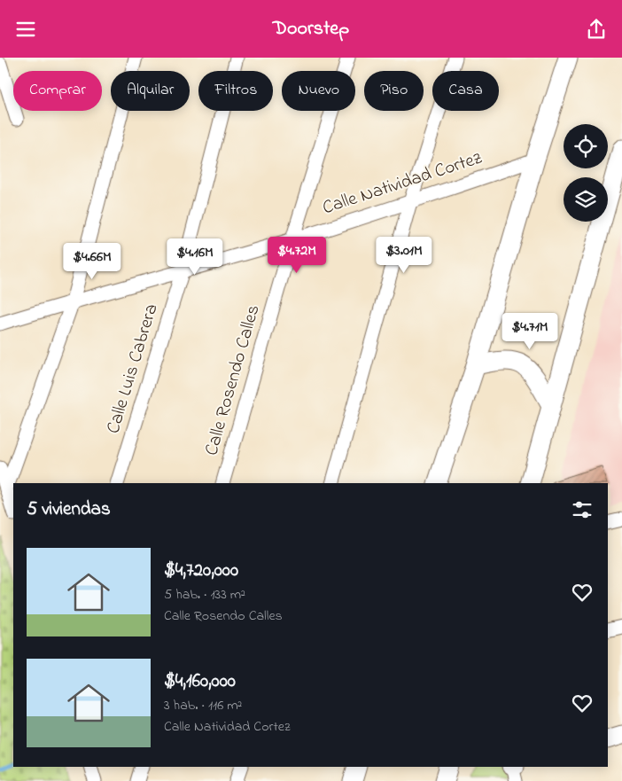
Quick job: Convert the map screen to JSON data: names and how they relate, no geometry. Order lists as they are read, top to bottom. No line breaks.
{"streets":{"street":["Calle Natividad Cortez","Calle Luis Cabrera","Calle Rosendo Calles"]},"crossings":[["Calle Natividad Cortez","Calle Luis Cabrera"],["Calle Natividad Cortez","Calle Rosendo Calles"]],"page":{"header":"Doorstep","chip":["Comprar","Alquilar","Filtros","Nuevo","Piso","Casa"],"price":["$4.72M","$3.01M","$4.16M","$4.66M","$4.71M"],"heading":"5 viviendas","list":[{"name":"$4,720,000","note":"5 hab. · 133 m² · Calle Rosendo Calles"},{"name":"$4,160,000","note":"3 hab. · 116 m² · Calle Natividad Cortez"}]}}
